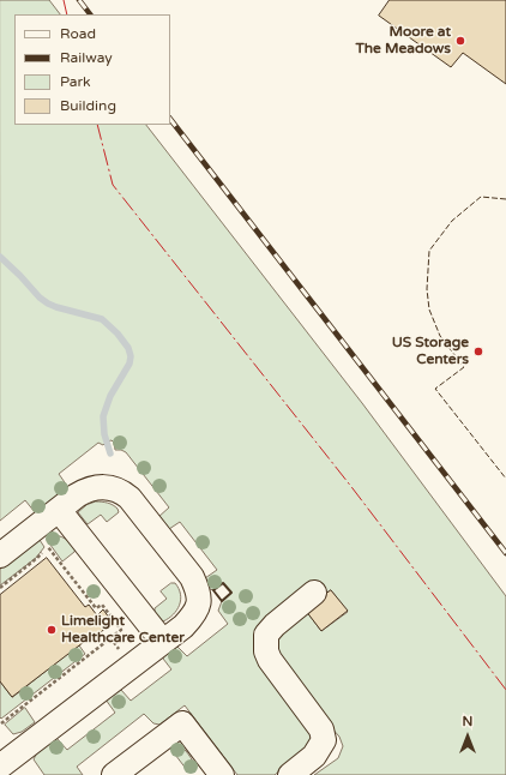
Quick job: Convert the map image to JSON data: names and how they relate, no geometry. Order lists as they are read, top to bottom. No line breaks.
{"places":["Moore at The Meadows","US Storage Centers","Limelight Healthcare Center"],"legend":["Road","Railway","Park","Building"],"north":"top"}
